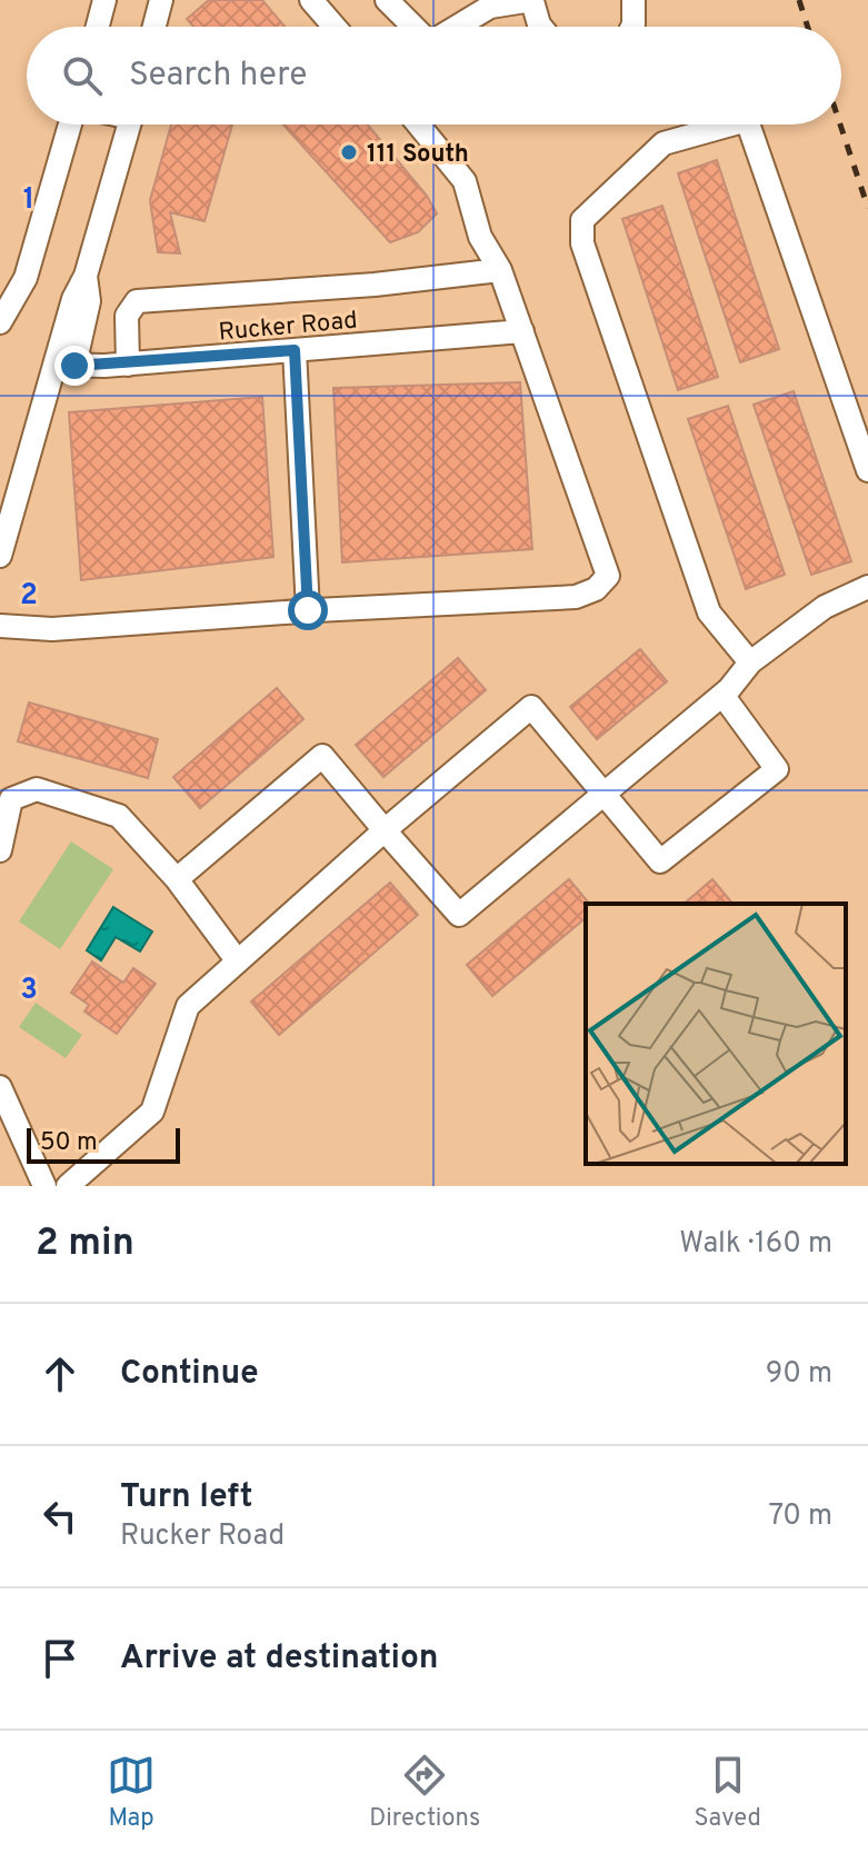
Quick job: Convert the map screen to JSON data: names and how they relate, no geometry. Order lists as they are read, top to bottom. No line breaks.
{"streets":{"street":["Rucker Road"]},"places":["111 South"],"scale_bar":"50 m","page":{"search":"Search here","scale":"50 m","heading":["2 min","Walk · 160 m"],"list":[["Continue","90 m"],["Turn left","Rucker Road","70 m"],"Arrive at destination"],"nav":["Map","Directions","Saved"]},"grid":{"rows":["1","2","3"]}}
